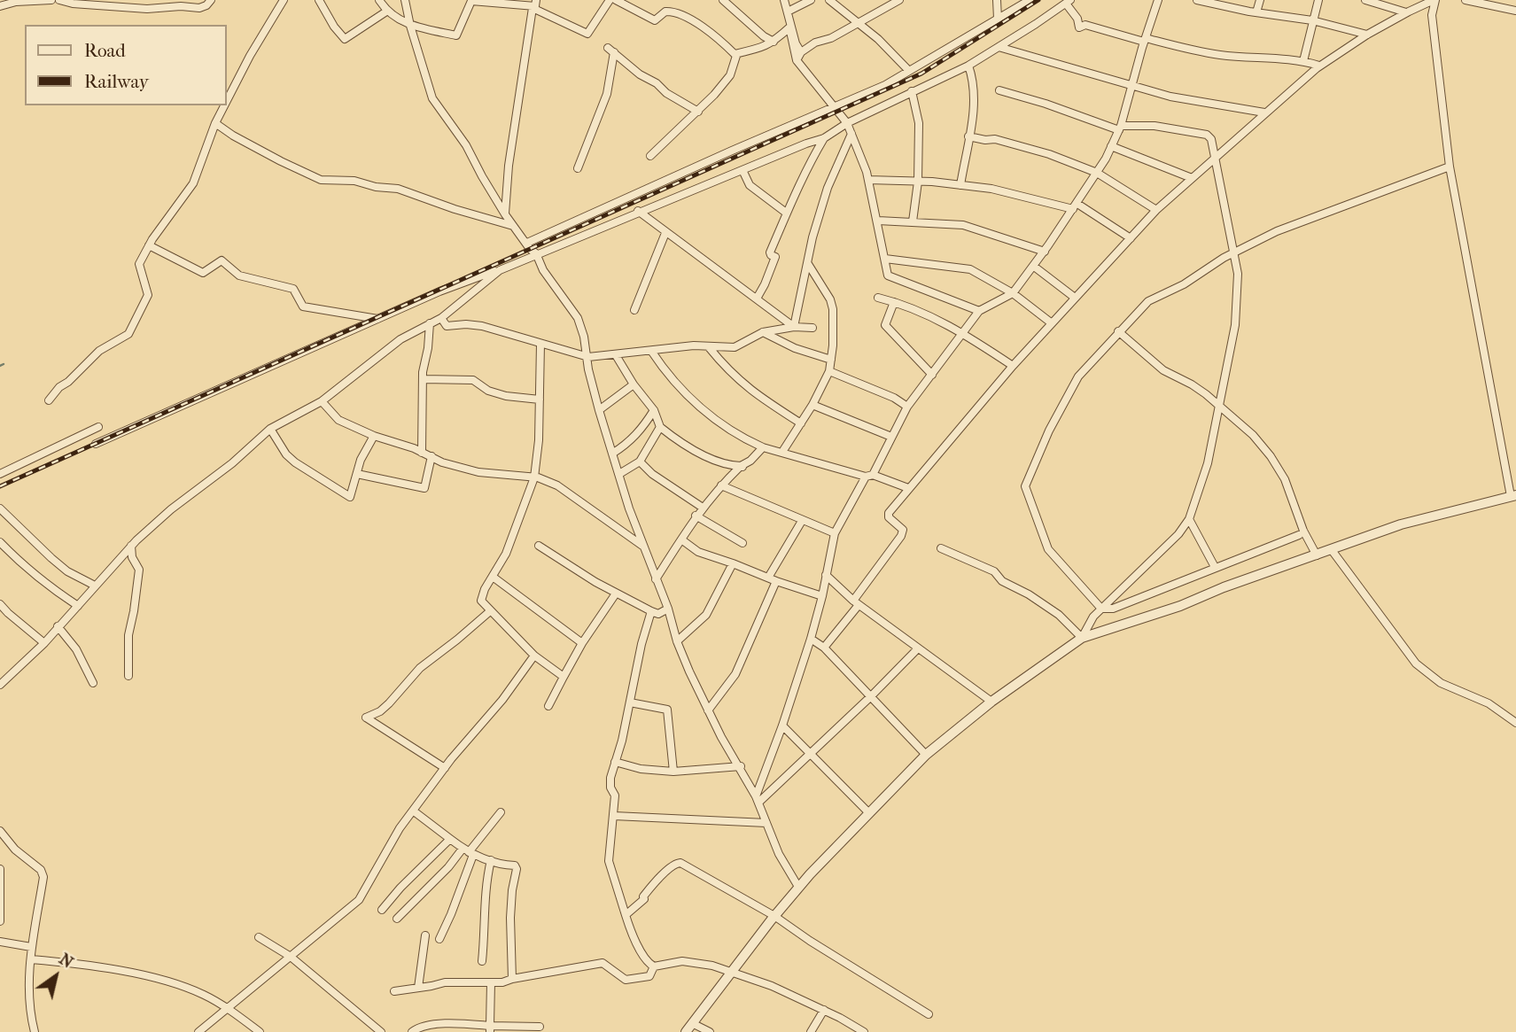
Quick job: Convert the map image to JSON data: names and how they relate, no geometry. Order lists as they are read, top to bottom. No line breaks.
{"legend":["Road","Railway"],"north":"top right"}
